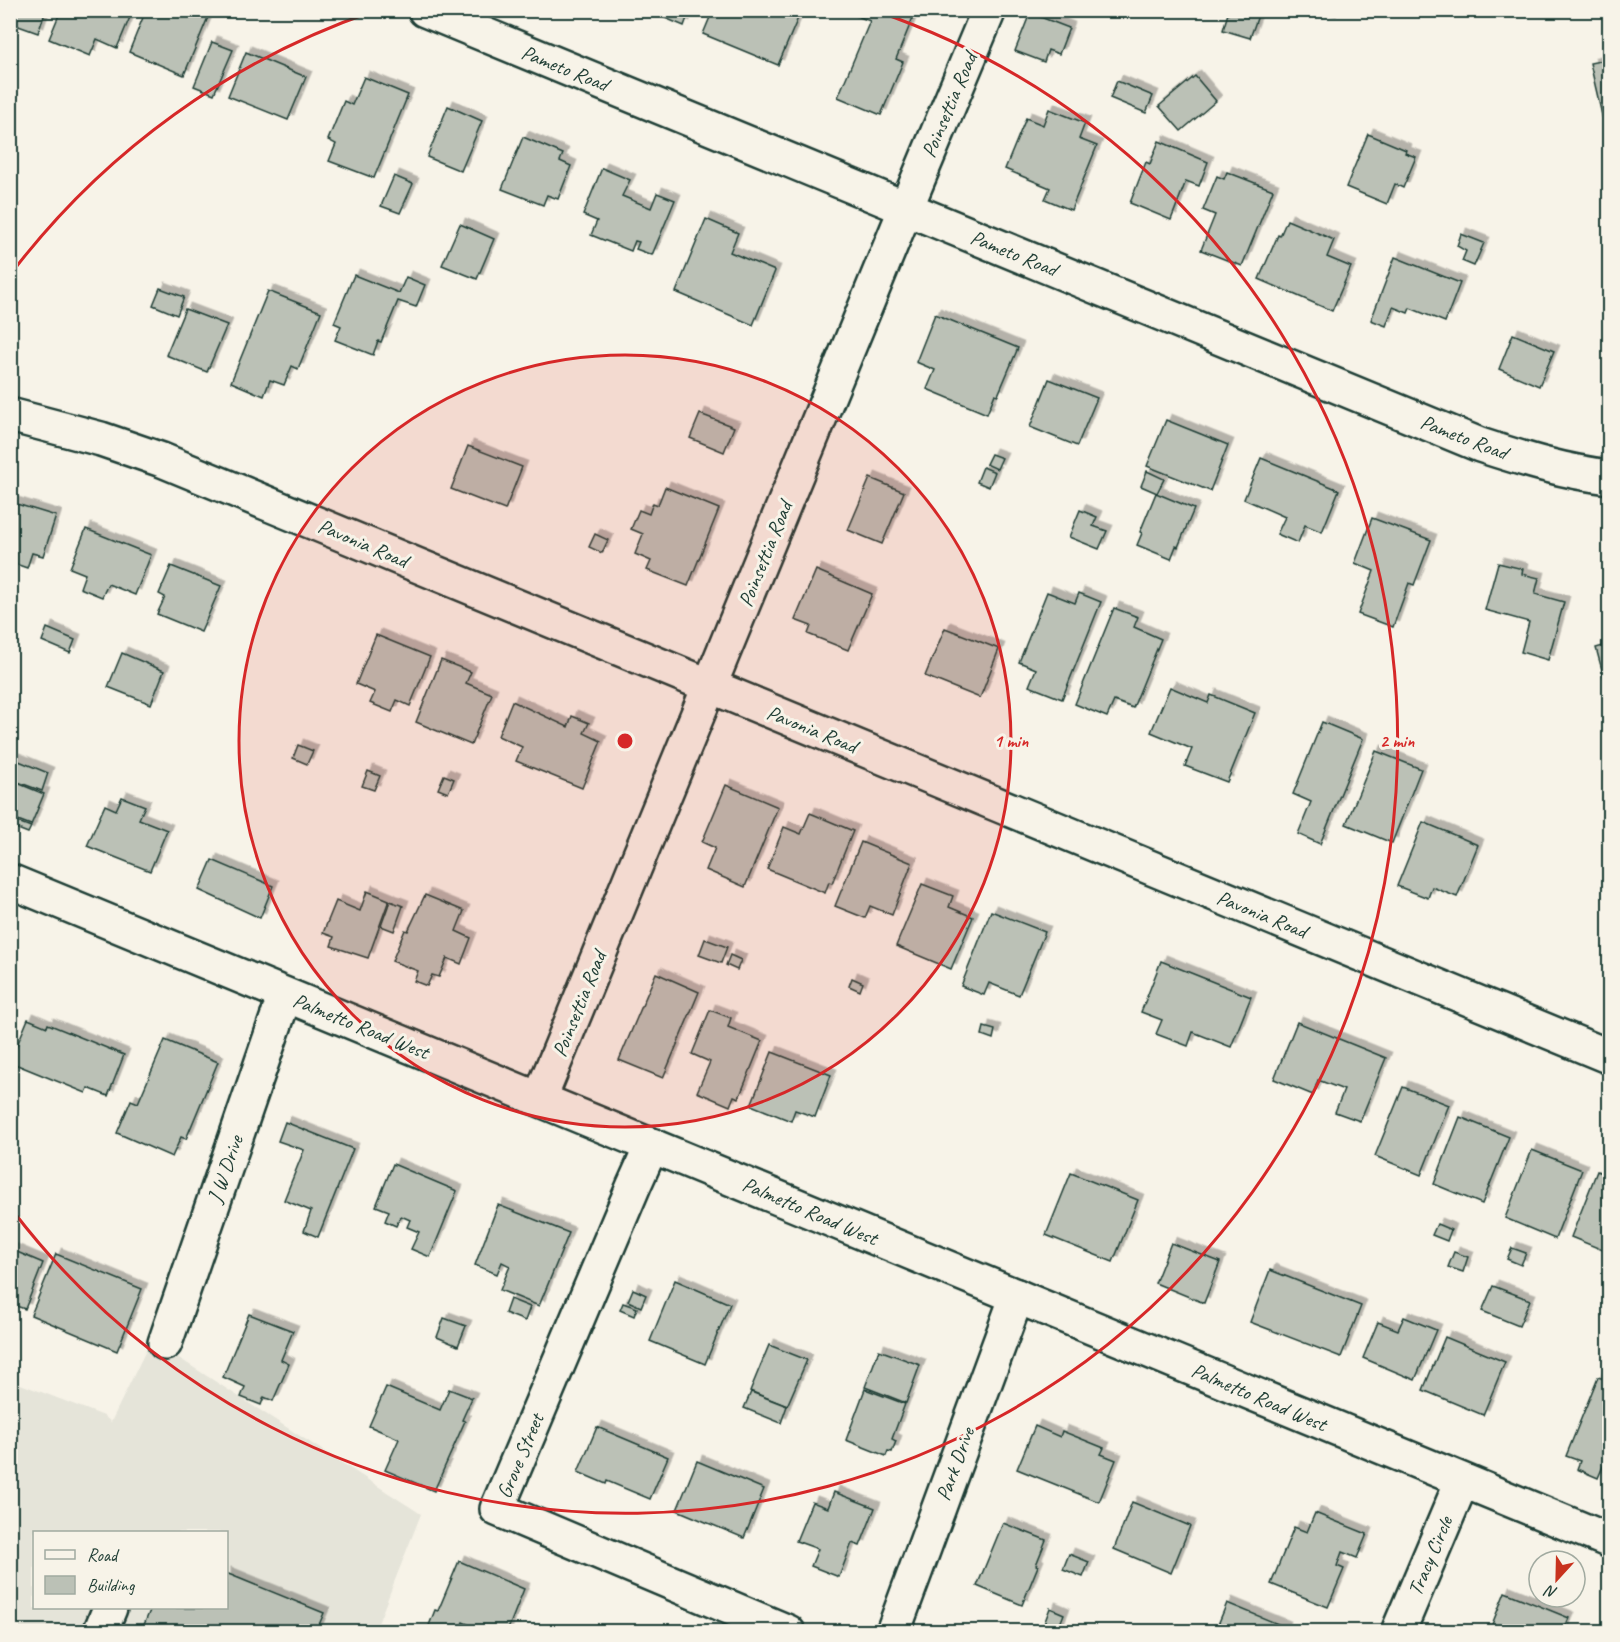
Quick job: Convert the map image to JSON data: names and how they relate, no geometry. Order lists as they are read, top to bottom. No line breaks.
{"streets":{"street":["Pameto Road","Poinsettia Road","Pavonia Road","Palmetto Road West","J W Drive","Grove Street","Park Drive","Tracy Circle"]},"crossings":[["Pameto Road","Poinsettia Road"],["Poinsettia Road","Pavonia Road"],["Poinsettia Road","Palmetto Road West"],["Palmetto Road West","J W Drive"],["Palmetto Road West","Grove Street"],["Palmetto Road West","Park Drive"],["Palmetto Road West","Tracy Circle"]],"legend":["Road","Building"],"north":"bottom","rings":["1 min","2 min"]}
